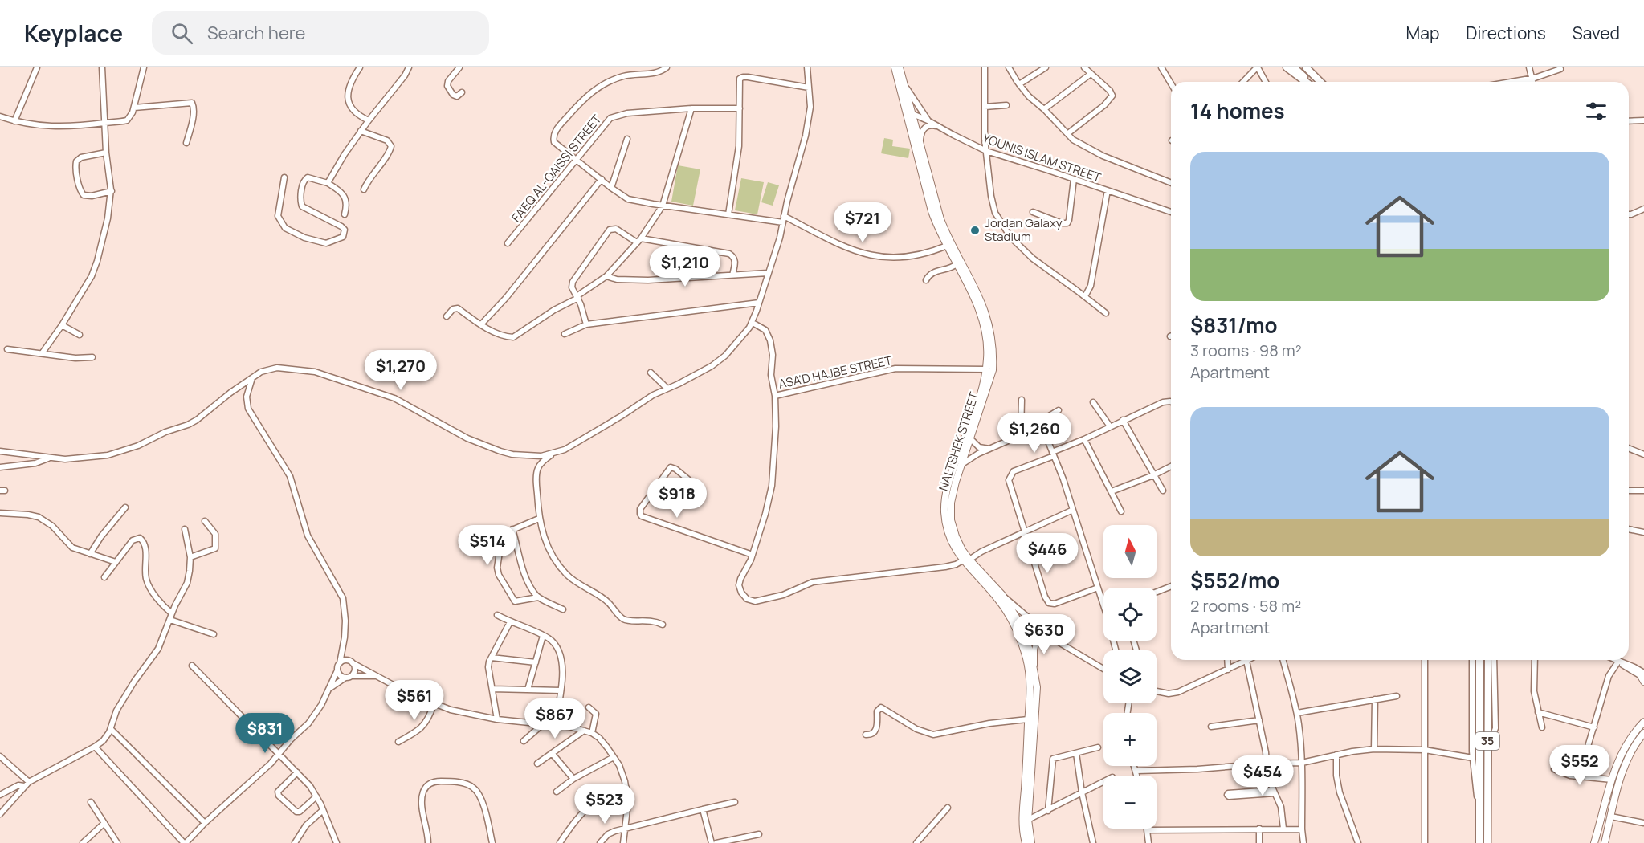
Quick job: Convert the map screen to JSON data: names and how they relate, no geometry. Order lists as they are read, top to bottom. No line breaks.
{"streets":{"highway":["35"],"main road":["NALTSHEK STREET"],"street":["YOUNIS ISLAM STREET","FA'EQ AL-QAISSI STREET","ASA'D HAJBE STREET"]},"crossings":[["YOUNIS ISLAM STREET","NALTSHEK STREET"],["ASA'D HAJBE STREET","NALTSHEK STREET"]],"places":["Jordan Galaxy Stadium"],"north":"top","page":{"header":"Keyplace","search":"Search here","nav":["Map","Directions","Saved"],"heading":"14 homes","list":[{"name":"$831/mo","note":"3 rooms · 98 m² · Apartment"},{"name":"$552/mo","note":"2 rooms · 58 m² · Apartment"}],"price":["$721","$1,210","$1,270","$1,260","$918","$514","$446","$630","$561","$867","$831","$552","$454","$523"],"map_buttons":["+","−"]}}
